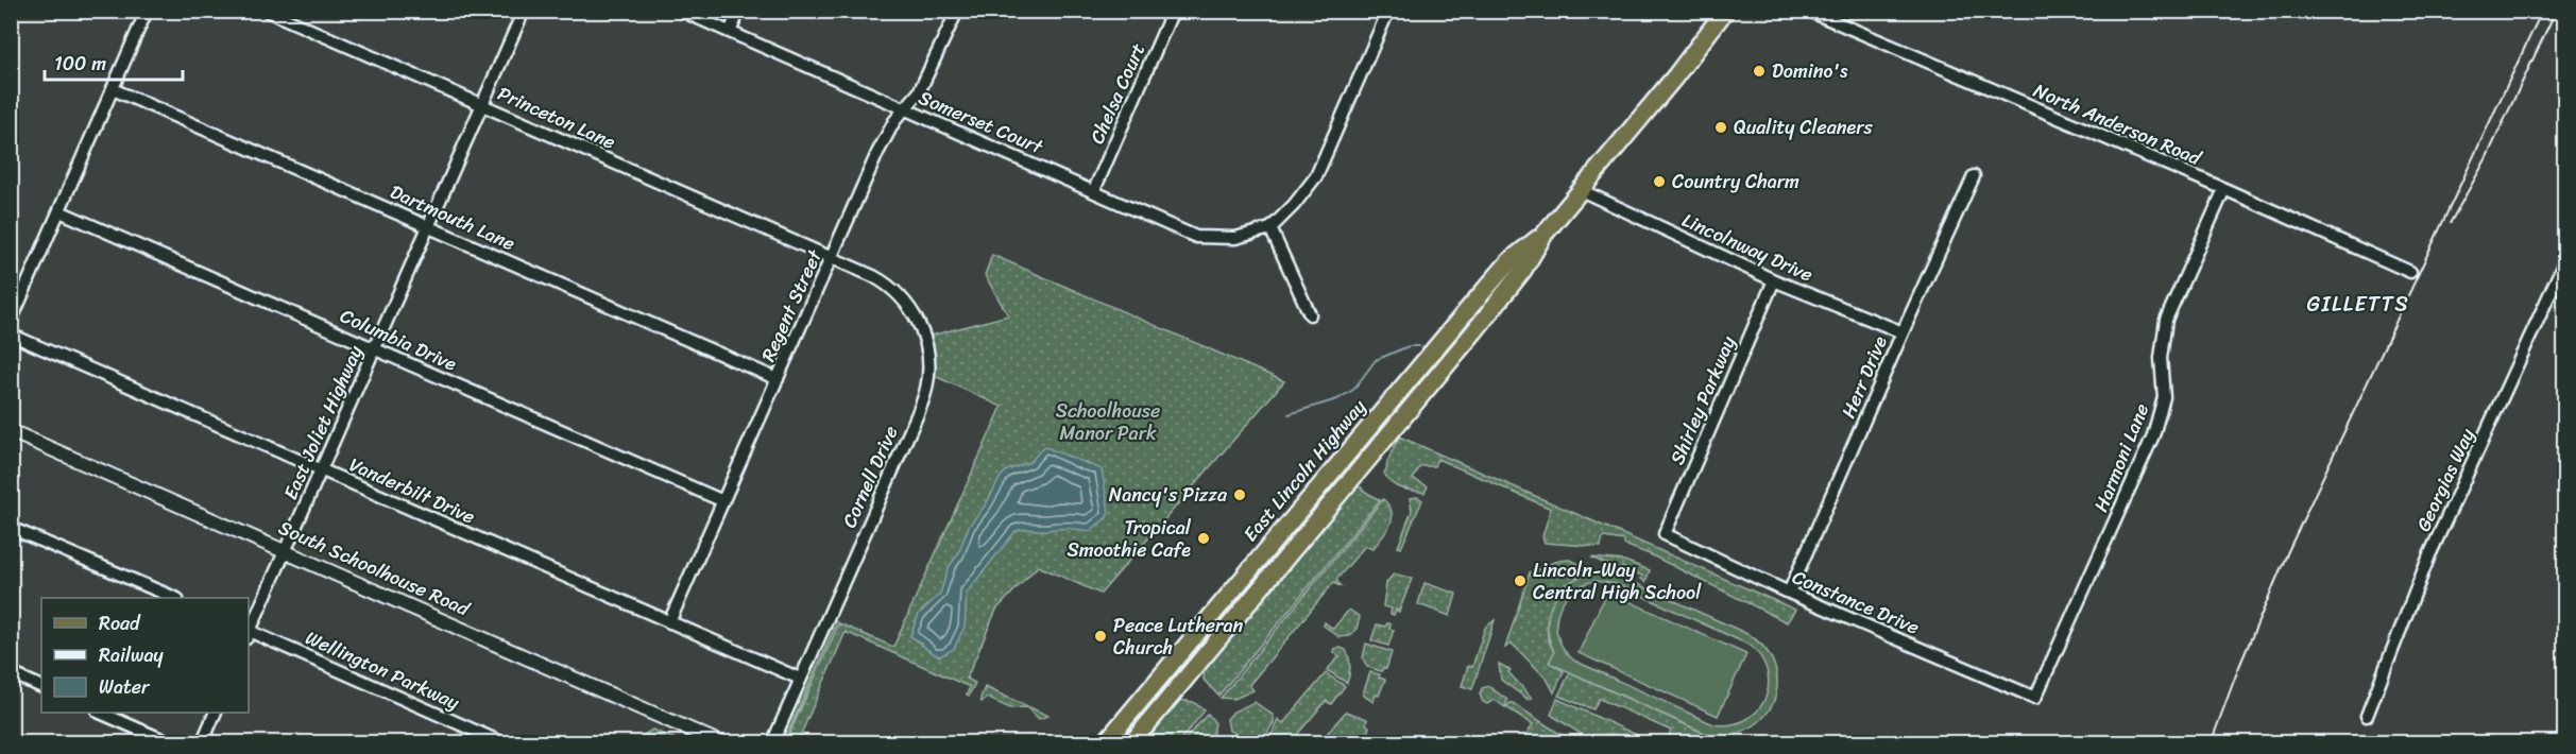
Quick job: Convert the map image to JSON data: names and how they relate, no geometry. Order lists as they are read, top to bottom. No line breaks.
{"streets":{"main road":["East Lincoln Highway"],"street":["Chelsa Court","Princeton Lane","Somerset Court","North Anderson Road","Dartmouth Lane","Lincolnway Drive","Regent Street","Columbia Drive","Herr Drive","Shirley Parkway","East Joliet Highway","Harmoni Lane","Cornell Drive","Georgias Way","Vanderbilt Drive","South Schoolhouse Road","Constance Drive","Wellington Parkway"]},"crossings":[["Chelsa Court","Somerset Court"],["Princeton Lane","Regent Street"],["Princeton Lane","East Joliet Highway"],["Princeton Lane","Cornell Drive"],["Somerset Court","Regent Street"],["North Anderson Road","Harmoni Lane"],["Dartmouth Lane","Regent Street"],["Dartmouth Lane","East Joliet Highway"],["Lincolnway Drive","Herr Drive"],["Lincolnway Drive","Shirley Parkway"],["Lincolnway Drive","East Lincoln Highway"],["Regent Street","Columbia Drive"],["Regent Street","Cornell Drive"],["Regent Street","Vanderbilt Drive"],["Columbia Drive","East Joliet Highway"],["Herr Drive","Constance Drive"],["Shirley Parkway","Constance Drive"],["East Joliet Highway","Vanderbilt Drive"],["East Joliet Highway","South Schoolhouse Road"],["Harmoni Lane","Constance Drive"],["Cornell Drive","Vanderbilt Drive"]],"districts":["GILLETTS"],"parks":["Schoolhouse Manor Park"],"places":["Domino's","Quality Cleaners","Country Charm","Nancy's Pizza","Tropical Smoothie Cafe","Lincoln-Way Central High School","Peace Lutheran Church"],"legend":["Road","Railway","Water"],"scale_bar":"100 m"}
